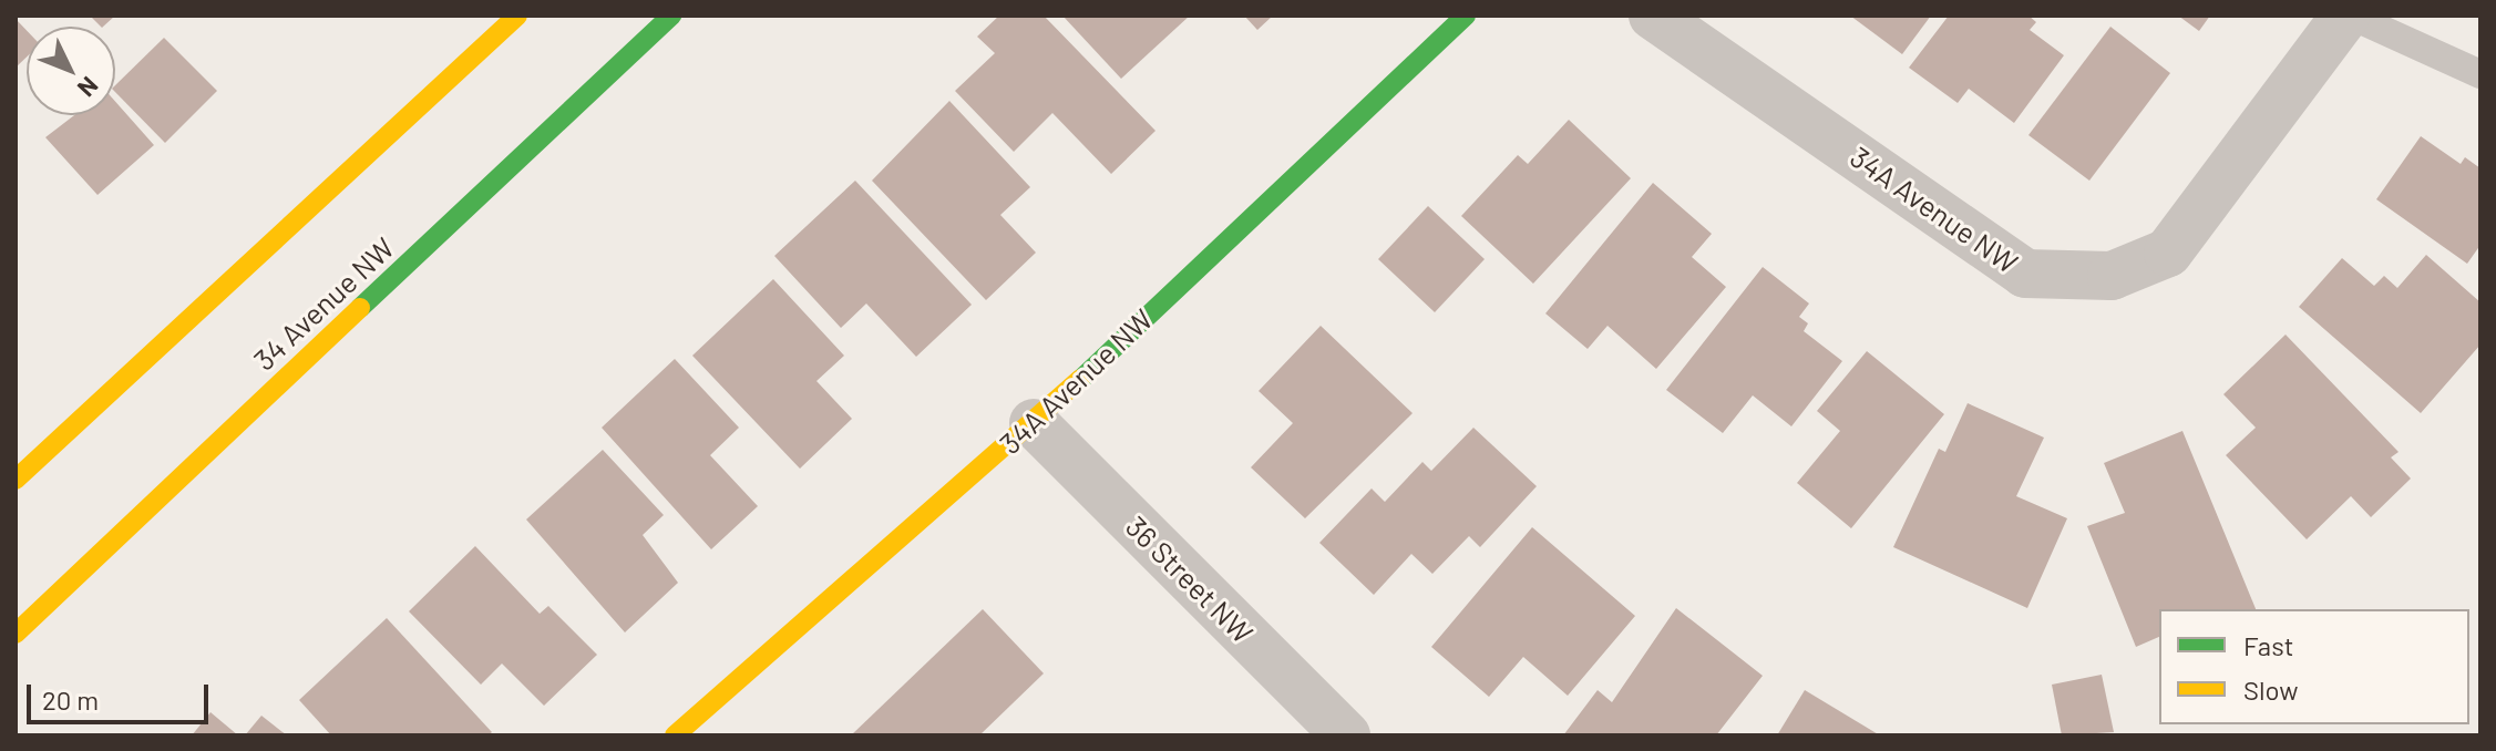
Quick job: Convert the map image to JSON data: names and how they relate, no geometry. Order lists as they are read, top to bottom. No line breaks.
{"streets":{"main road":["34A Avenue NW","34 Avenue NW"],"street":["36 Street NW"]},"crossings":[["34A Avenue NW","36 Street NW"]],"legend":["Fast","Slow"],"scale_bar":"20 m","north":"bottom right"}
